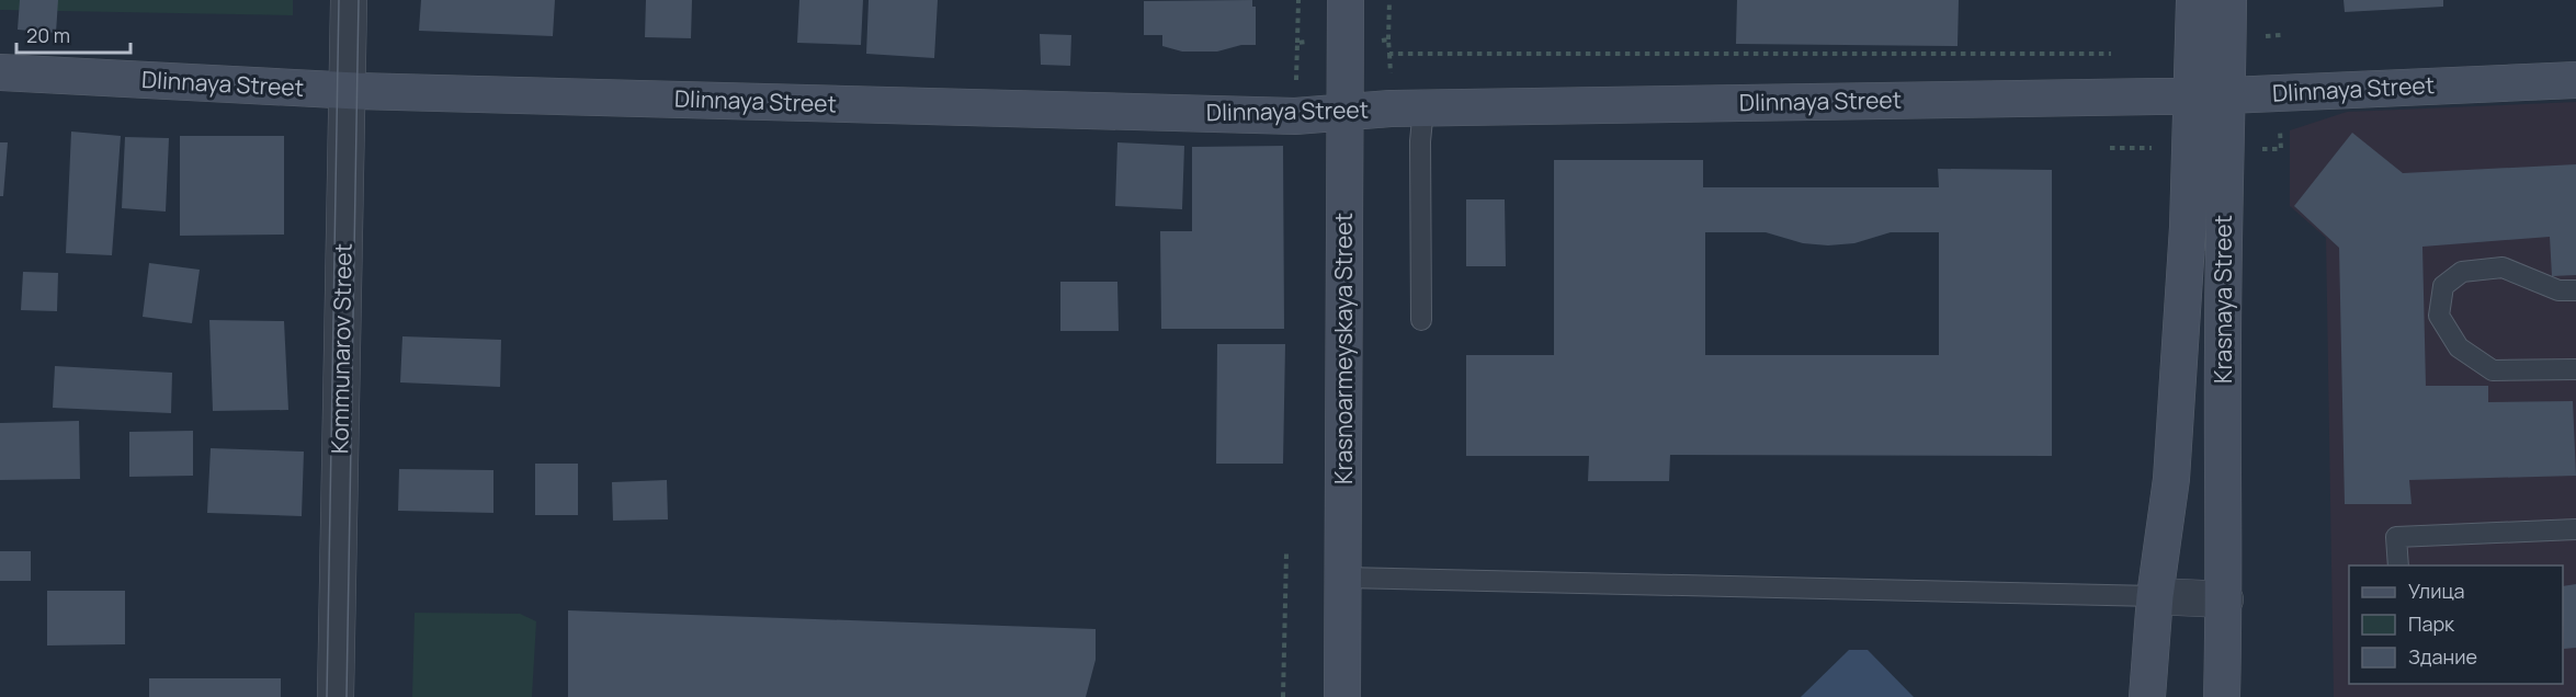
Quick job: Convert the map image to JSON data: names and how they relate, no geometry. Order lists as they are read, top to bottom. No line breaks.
{"streets":{"street":["Dlinnaya Street","Krasnaya Street","Kommunarov Street","Krasnoarmeyskaya Street"]},"crossings":[["Dlinnaya Street","Krasnaya Street"],["Dlinnaya Street","Kommunarov Street"],["Dlinnaya Street","Krasnoarmeyskaya Street"]],"legend":["Улица","Парк","Здание"],"scale_bar":"20 m"}
